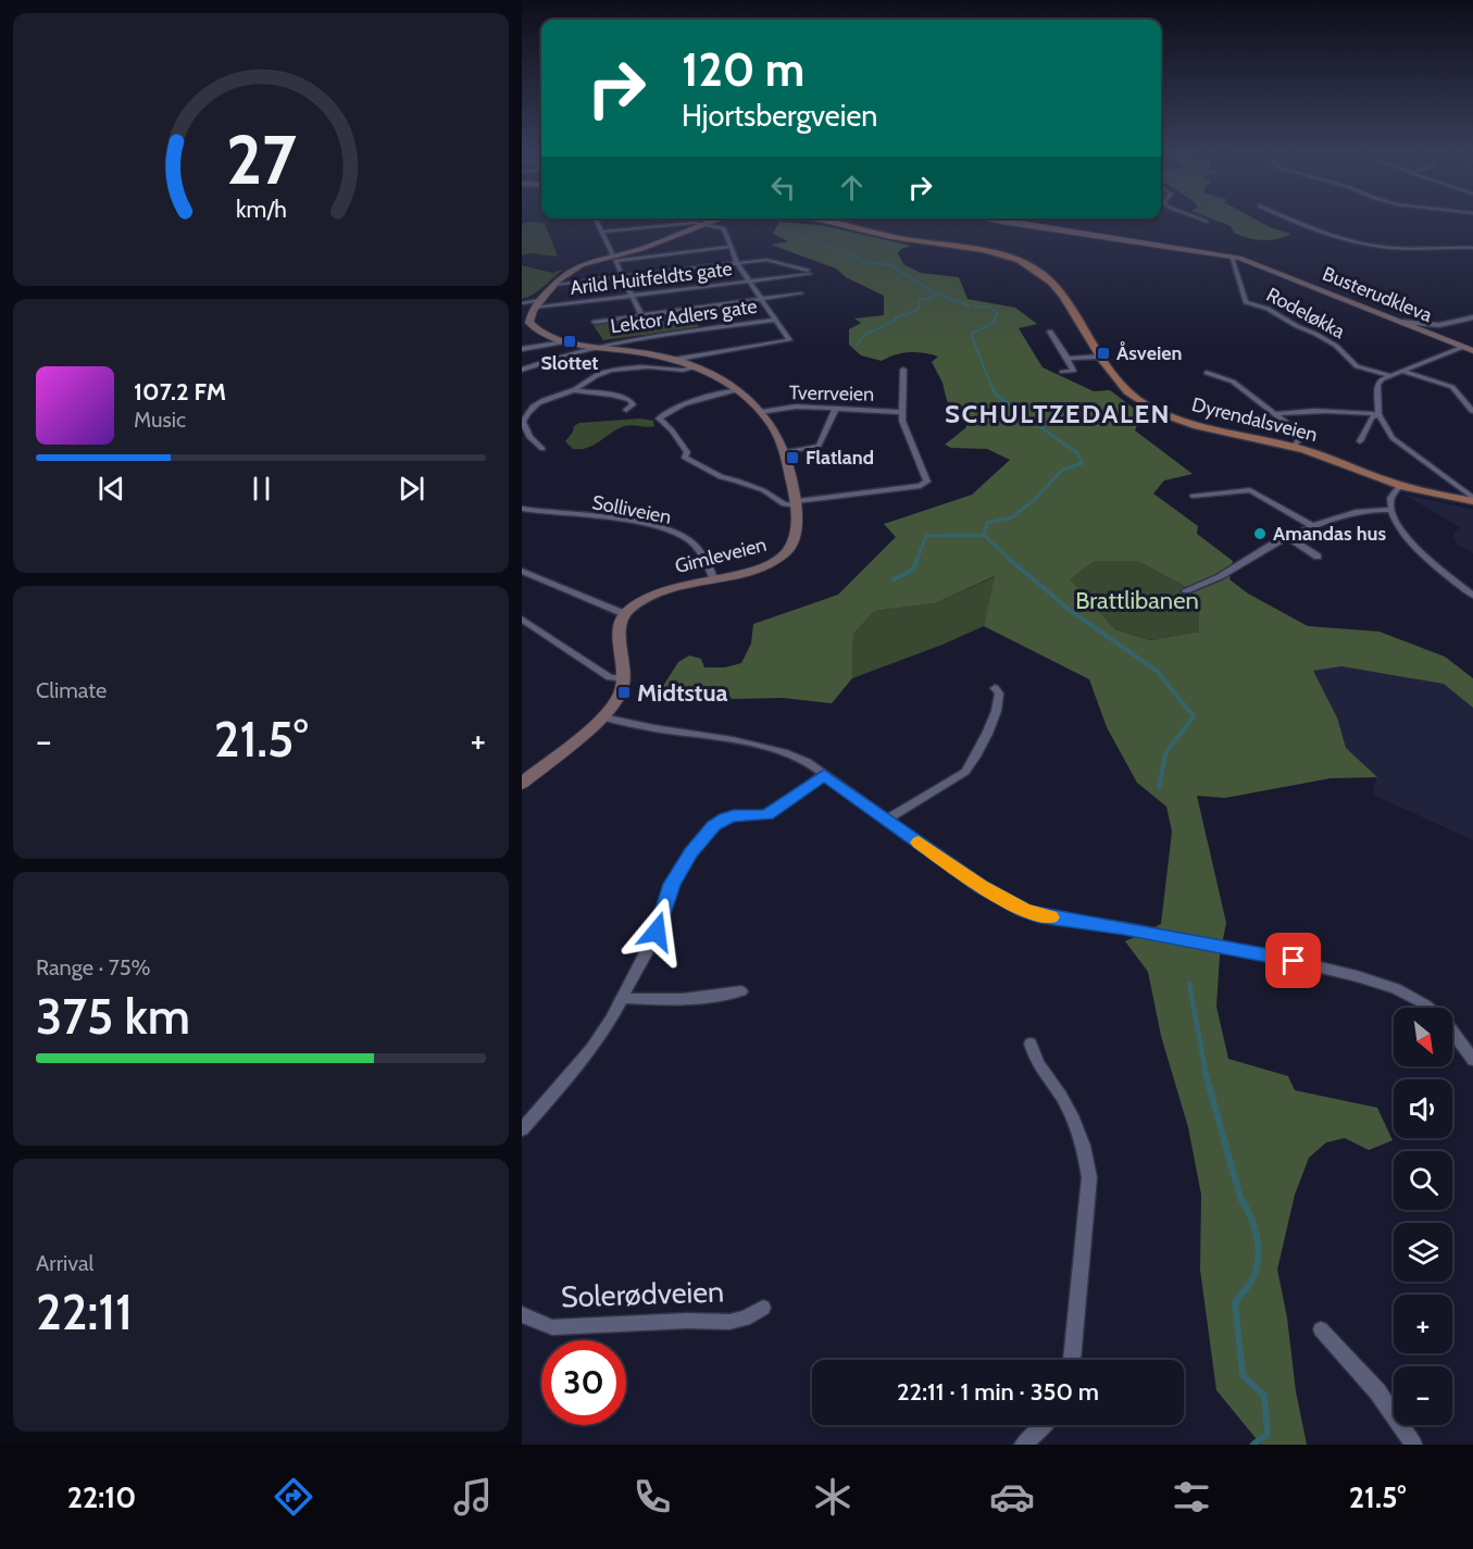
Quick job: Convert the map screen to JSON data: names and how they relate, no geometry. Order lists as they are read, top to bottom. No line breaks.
{"streets":{"main road":["Dyrendalsveien"],"street":["Arild Huitfeldts gate","Busterudkleva","Rodeløkka","Lektor Adlers gate","Tverrveien","Solliveien","Gimleveien","Solerødveien"]},"crossings":[["Arild Huitfeldts gate","Gimleveien"],["Busterudkleva","Rodeløkka"],["Lektor Adlers gate","Gimleveien"],["Tverrveien","Gimleveien"],["Solliveien","Gimleveien"]],"districts":["SCHULTZEDALEN"],"parks":["Brattlibanen"],"places":{"transit":["Slottet","Åsveien","Flatland","Midtstua"],"other":["Amandas hus"]},"north":"bottom right","page":{"turn":["120 m","Hjortsbergveien"],"song":["107.2 FM","Music"],"tile":["Climate",["Range · 75%","375 km"],["Arrival","22:11"]],"heat":["−","21.5°","+"],"map_buttons":["+","−"],"limit":"30","trip":"22:11 · 1 min · 350 m","tabs":["22:10","21.5°"],"gauge":["27","km/h"]}}
